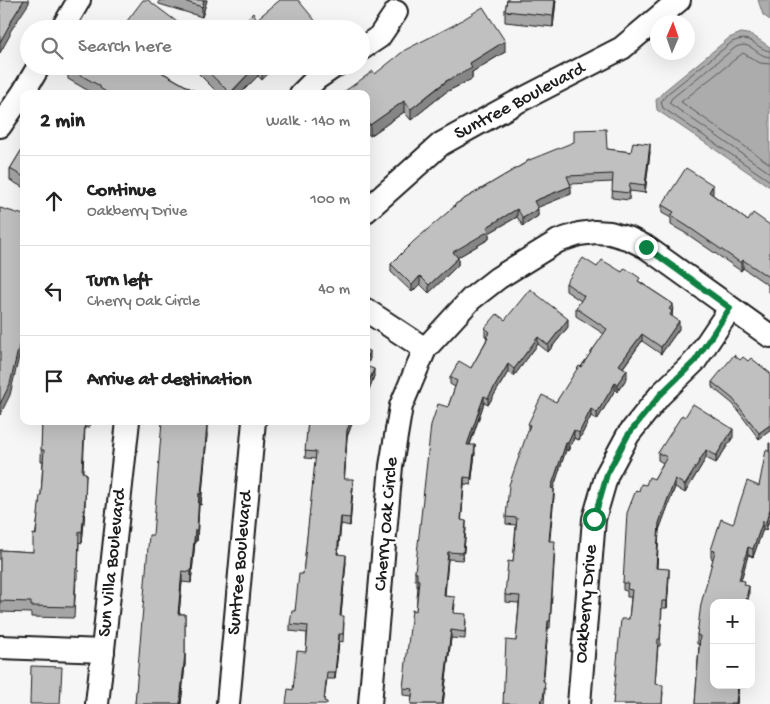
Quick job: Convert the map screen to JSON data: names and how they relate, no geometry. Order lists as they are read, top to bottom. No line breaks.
{"streets":{"street":["Suntree Boulevard","Cherry Oak Circle","Sun Villa Boulevard","Oakberry Drive"]},"crossings":[["Cherry Oak Circle","Oakberry Drive"]],"north":"top","page":{"search":"Search here","heading":["2 min","Walk · 140 m"],"list":[["Continue","Oakberry Drive","100 m"],["Turn left","Cherry Oak Circle","40 m"],"Arrive at destination"],"map_buttons":["+","−"]}}
